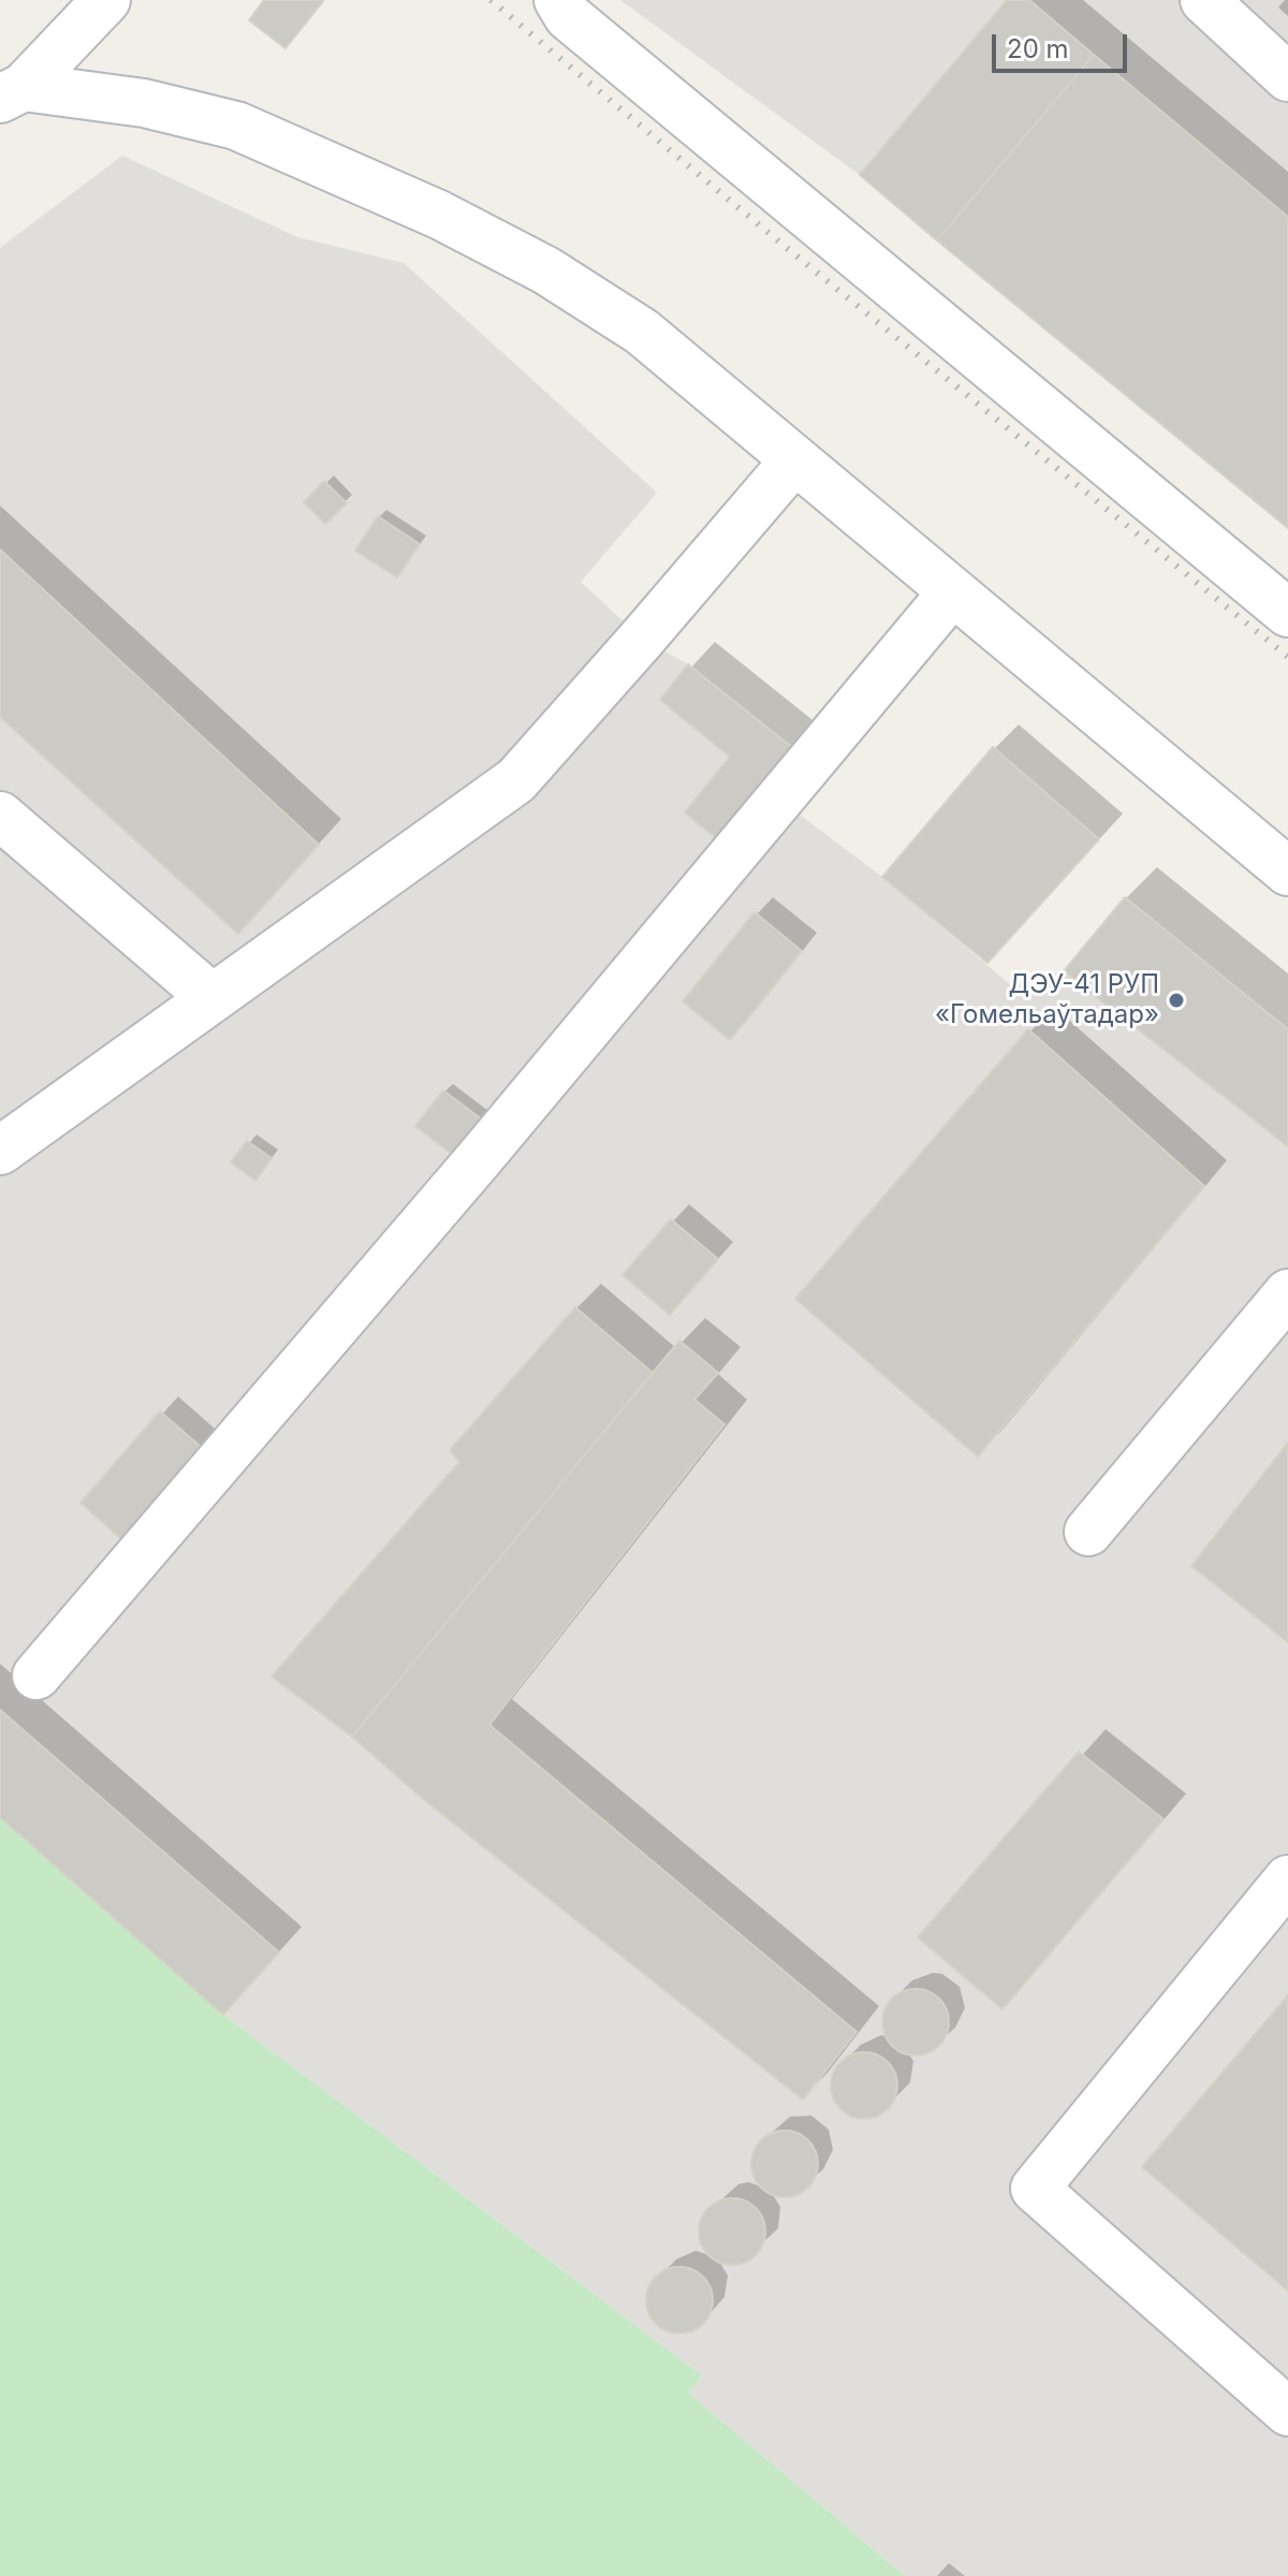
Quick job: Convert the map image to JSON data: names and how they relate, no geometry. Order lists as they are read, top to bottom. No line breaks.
{"places":["ДЭУ-41 РУП «Гомельаўтадар»"],"scale_bar":"20 m"}
